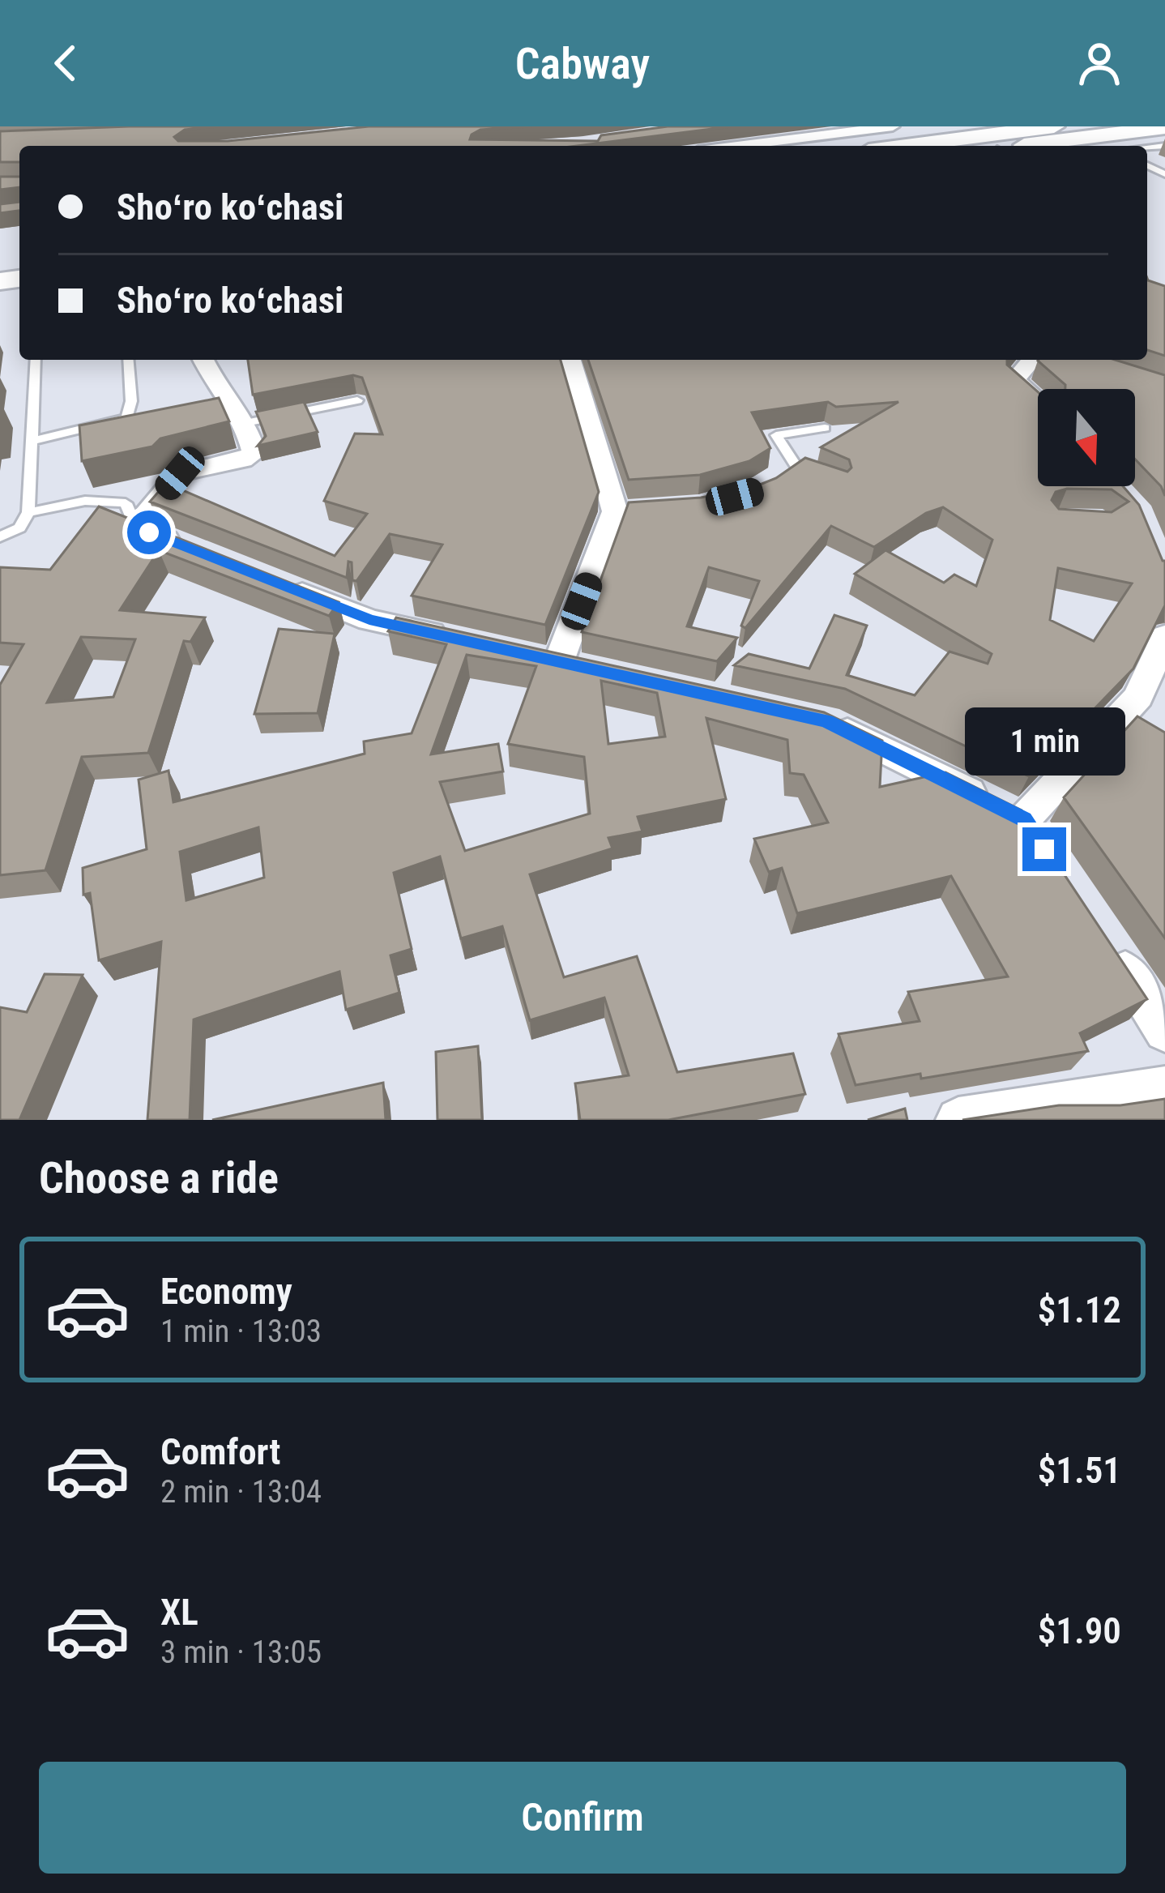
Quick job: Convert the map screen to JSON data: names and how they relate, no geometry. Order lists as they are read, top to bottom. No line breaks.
{"north":"bottom","page":{"header":"Cabway","banner":["Shoʻro koʻchasi","Shoʻro koʻchasi"],"bubble":"1 min","heading":"Choose a ride","list":[{"name":"Economy","note":"1 min · 13:03","value":"$1.12"},{"name":"Comfort","note":"2 min · 13:04","value":"$1.51"},{"name":"XL","note":"3 min · 13:05","value":"$1.90"}],"buttons":"Confirm"}}
